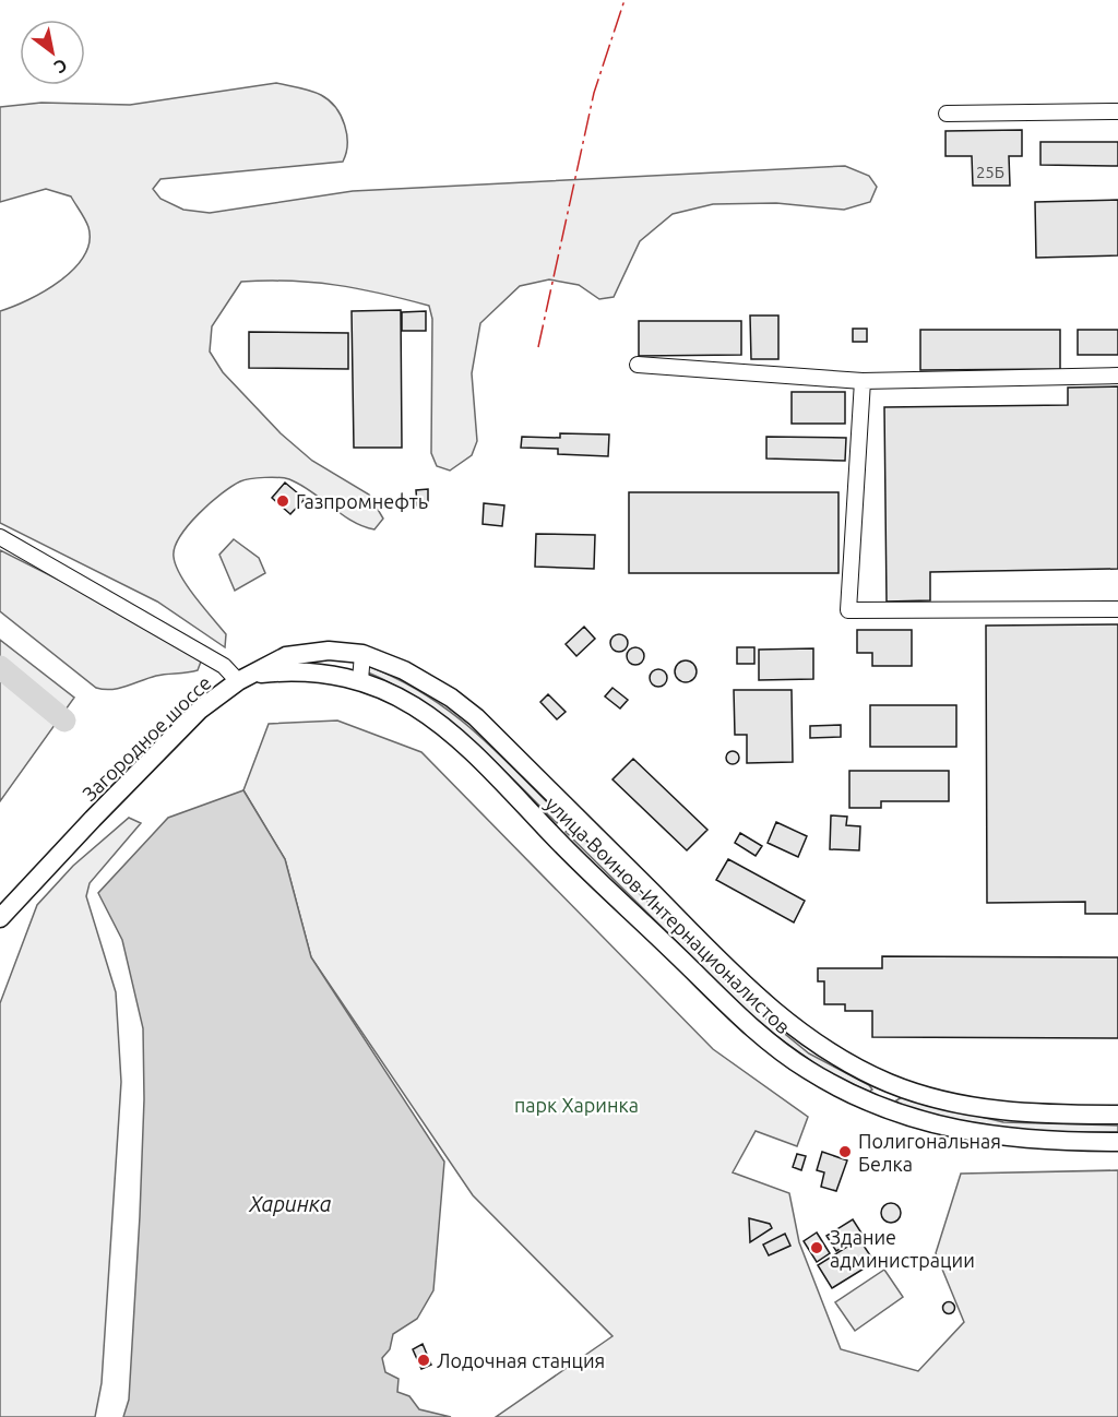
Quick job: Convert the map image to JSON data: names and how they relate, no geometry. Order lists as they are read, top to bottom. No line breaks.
{"streets":{"main road":["Загородное шоссе","улица Воинов-Интернационалистов"]},"crossings":[["Загородное шоссе","улица Воинов-Интернационалистов"]],"water":["Харинка"],"parks":["парк Харинка"],"places":["Газпромнефть","Полигональная Белка","Здание администрации","Лодочная станция"],"house_numbers":["25Б"],"north":"bottom right"}
